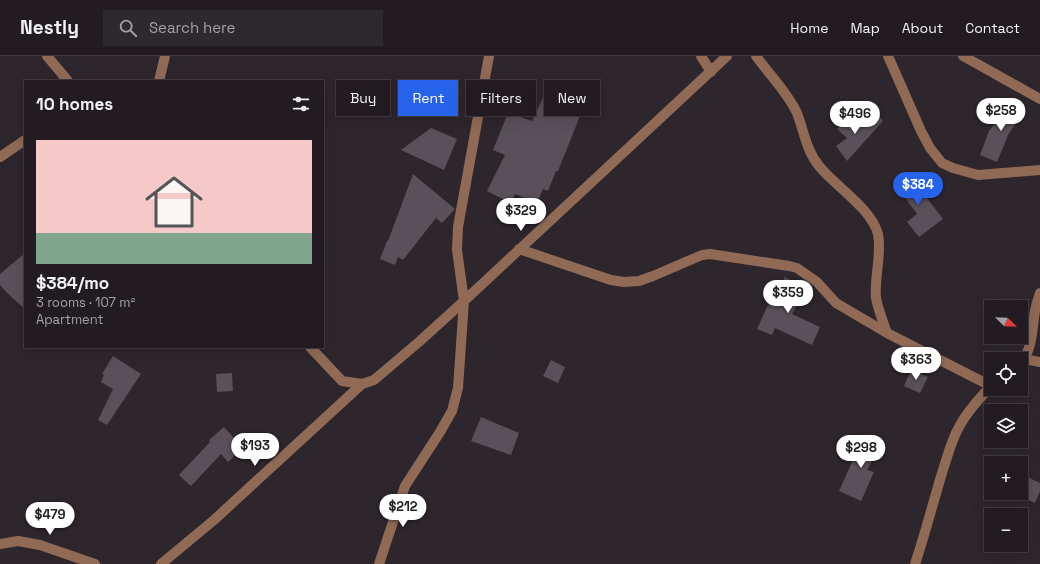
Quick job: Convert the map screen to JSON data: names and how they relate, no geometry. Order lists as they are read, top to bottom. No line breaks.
{"north":"bottom right","page":{"header":"Nestly","search":"Search here","nav":["Home","Map","About","Contact"],"chip":["Buy","Rent","Filters","New"],"heading":"10 homes","price":["$258","$496","$384","$329","$359","$363","$193","$298","$212","$479"],"list":[{"name":"$384/mo","note":"3 rooms · 107 m² · Apartment"}],"map_buttons":["+","−"]}}
